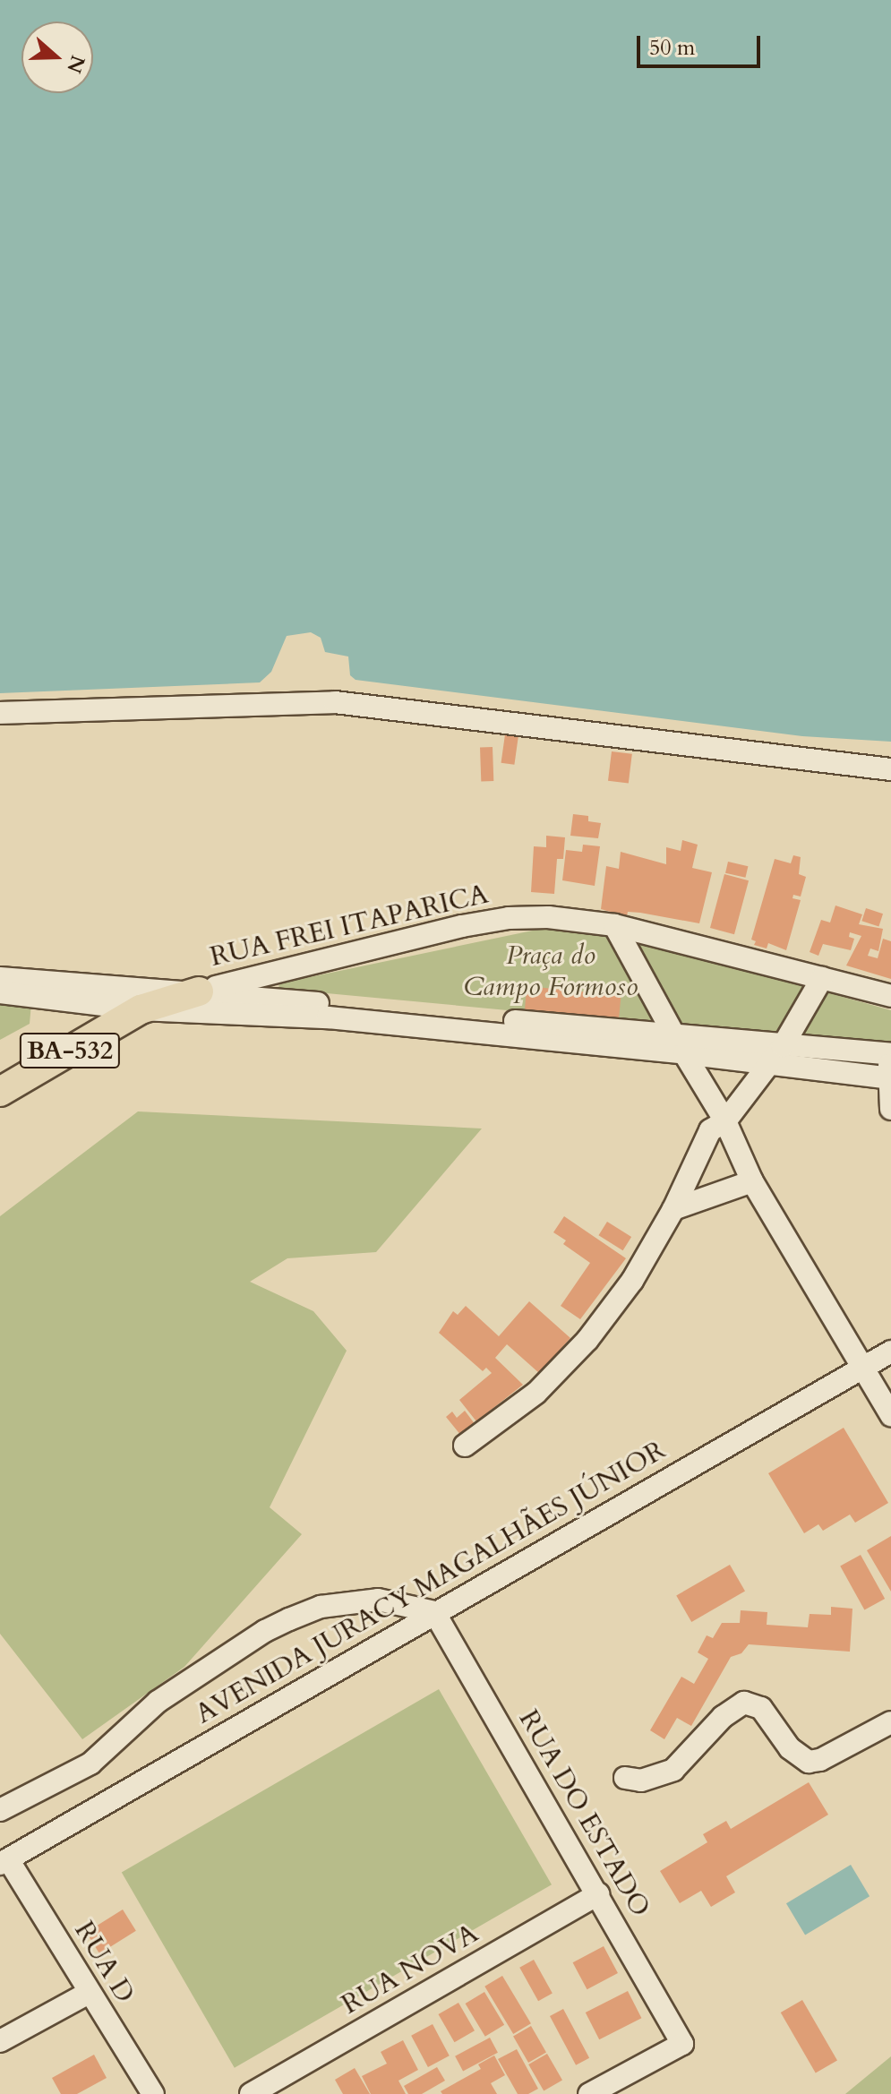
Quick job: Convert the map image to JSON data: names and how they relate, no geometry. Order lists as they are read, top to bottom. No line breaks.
{"streets":{"main road":["BA-532"],"street":["RUA FREI ITAPARICA","AVENIDA JURACY MAGALHÃES JÚNIOR","RUA DO ESTADO","RUA D","RUA NOVA"]},"crossings":[["RUA FREI ITAPARICA","BA-532"],["AVENIDA JURACY MAGALHÃES JÚNIOR","RUA DO ESTADO"],["AVENIDA JURACY MAGALHÃES JÚNIOR","RUA D"],["RUA DO ESTADO","RUA NOVA"]],"parks":["Praça do Campo Formoso"],"scale_bar":"50 m","north":"right"}
